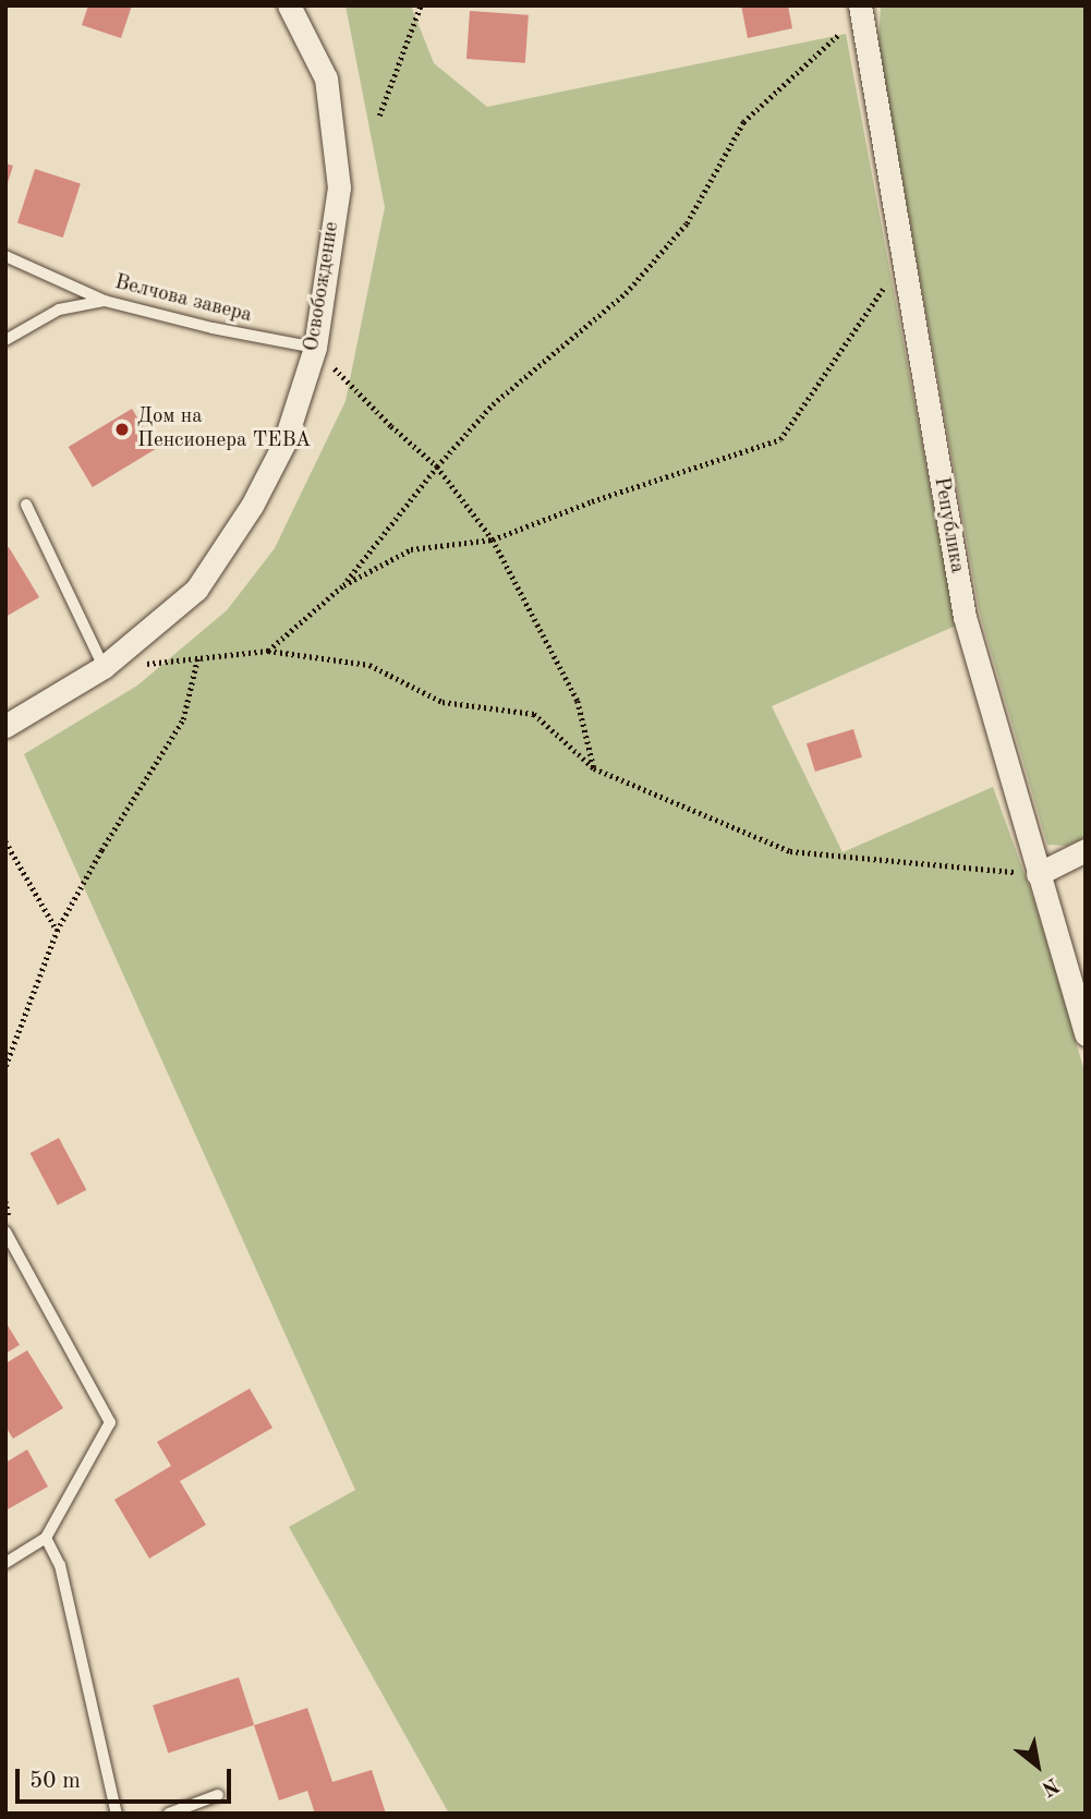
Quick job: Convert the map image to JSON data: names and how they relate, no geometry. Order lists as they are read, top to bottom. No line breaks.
{"streets":{"street":["Освобождение","Република"],"lane":["Велчова завера"]},"crossings":[["Освобождение","Велчова завера"]],"places":["Дом на Пенсионера ТЕВА"],"scale_bar":"50 m","north":"bottom right"}
